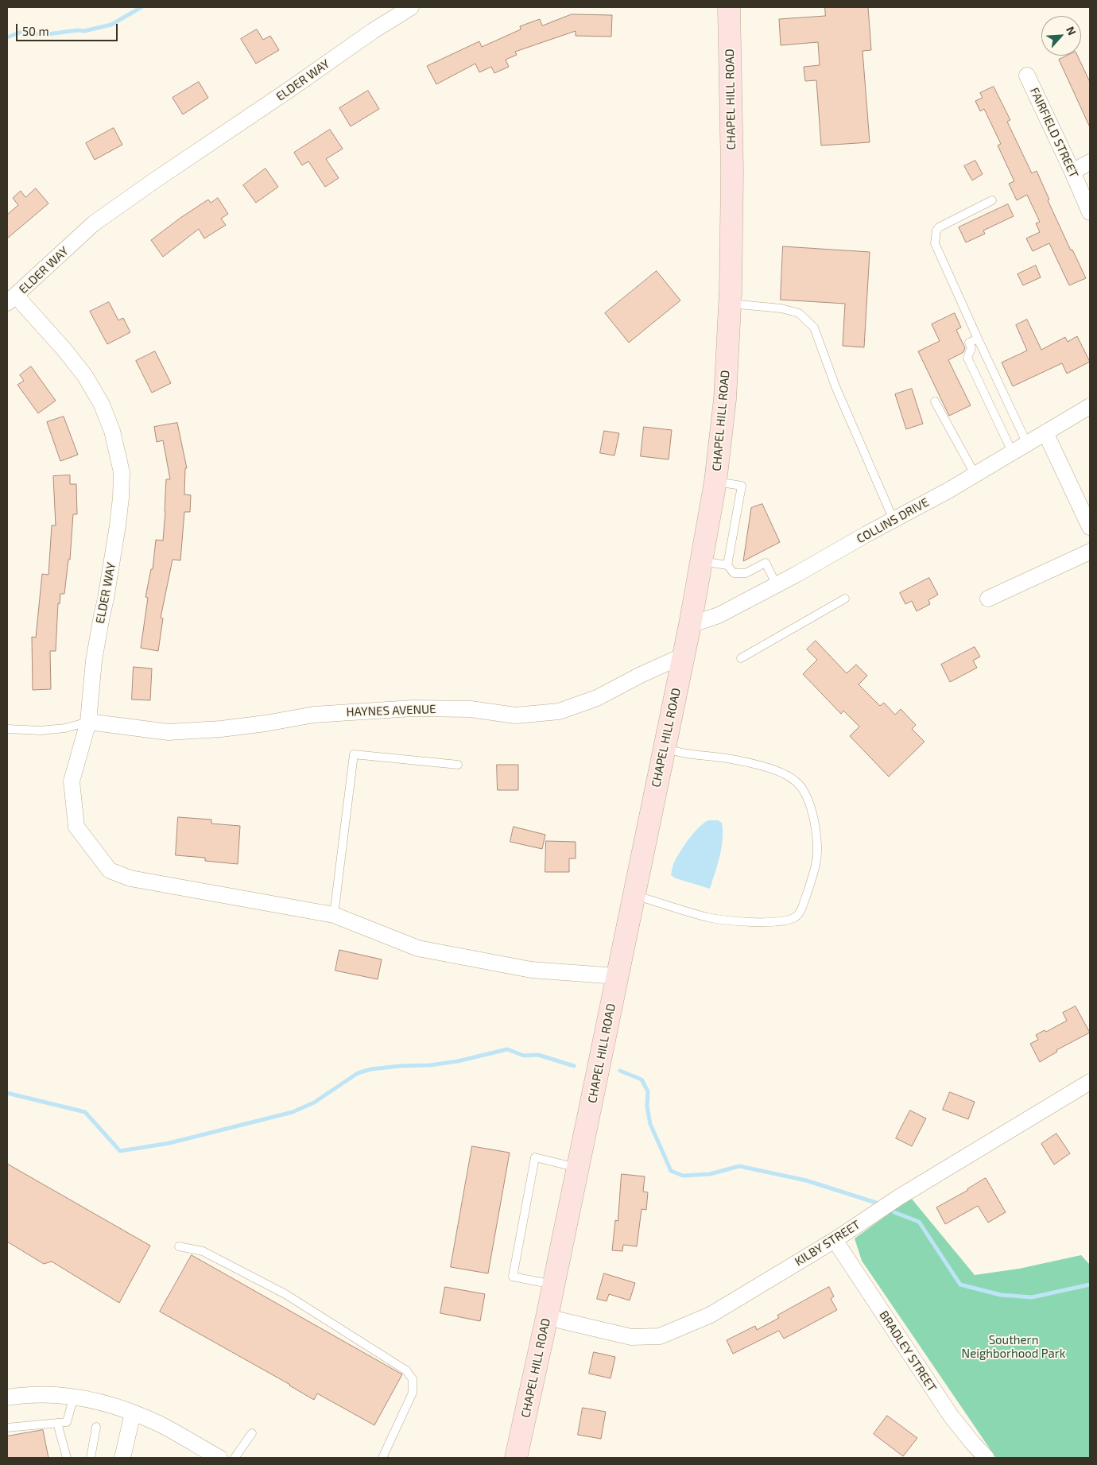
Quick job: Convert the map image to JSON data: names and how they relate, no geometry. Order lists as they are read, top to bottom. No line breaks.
{"streets":{"main road":["CHAPEL HILL ROAD"],"street":["ELDER WAY","FAIRFIELD STREET","COLLINS DRIVE","HAYNES AVENUE","KILBY STREET","BRADLEY STREET"]},"crossings":[["ELDER WAY","CHAPEL HILL ROAD"],["ELDER WAY","HAYNES AVENUE"],["CHAPEL HILL ROAD","COLLINS DRIVE"],["CHAPEL HILL ROAD","HAYNES AVENUE"],["CHAPEL HILL ROAD","KILBY STREET"],["KILBY STREET","BRADLEY STREET"]],"parks":["Southern Neighborhood Park"],"scale_bar":"50 m","north":"top right"}
